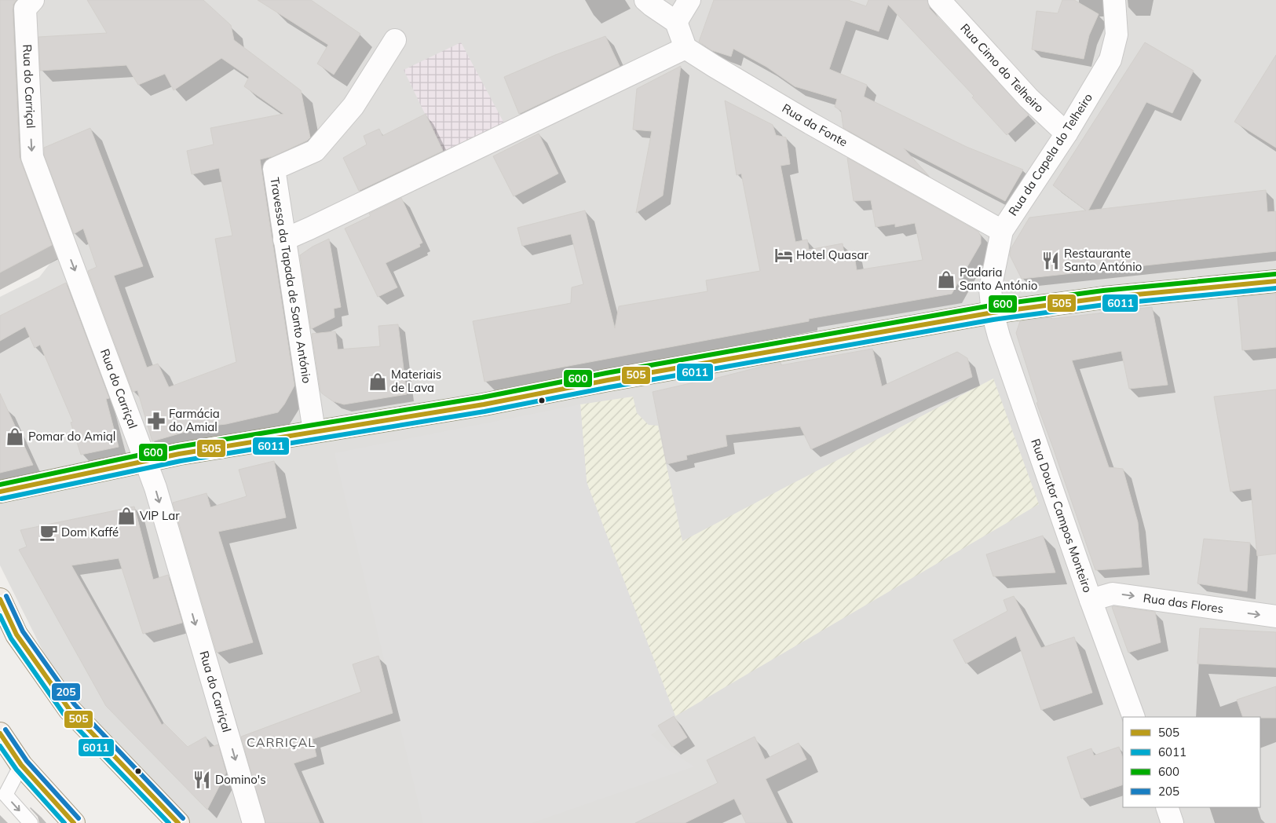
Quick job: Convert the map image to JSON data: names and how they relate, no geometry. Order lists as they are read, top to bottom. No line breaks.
{"streets":{"street":["Rua Cimo do Telheiro","Rua do Carriçal","Rua da Fonte","Rua da Capela do Telheiro","Travessa da Tapada de Santo António","Rua Doutor Campos Monteiro","Rua das Flores"]},"crossings":[["Rua Cimo do Telheiro","Rua da Capela do Telheiro"],["Rua da Fonte","Rua da Capela do Telheiro"],["Rua da Capela do Telheiro","Rua Doutor Campos Monteiro"],["Rua Doutor Campos Monteiro","Rua das Flores"]],"one_way":["Rua do Carriçal","Rua das Flores"],"districts":["CARRIÇAL"],"places":{"hotel":["Hotel Quasar"],"restaurant":["Restaurante Santo António","Domino's"],"shop":["Padaria Santo António","Materiais de Lava","Pomar do Amiql","VIP Lar"],"pharmacy":["Farmácia do Amial"],"cafe":["Dom Kaffé"]},"lines":["transit line 600","transit line 505","transit line 6011","transit line 205"],"legend":["505","6011","600","205"]}
